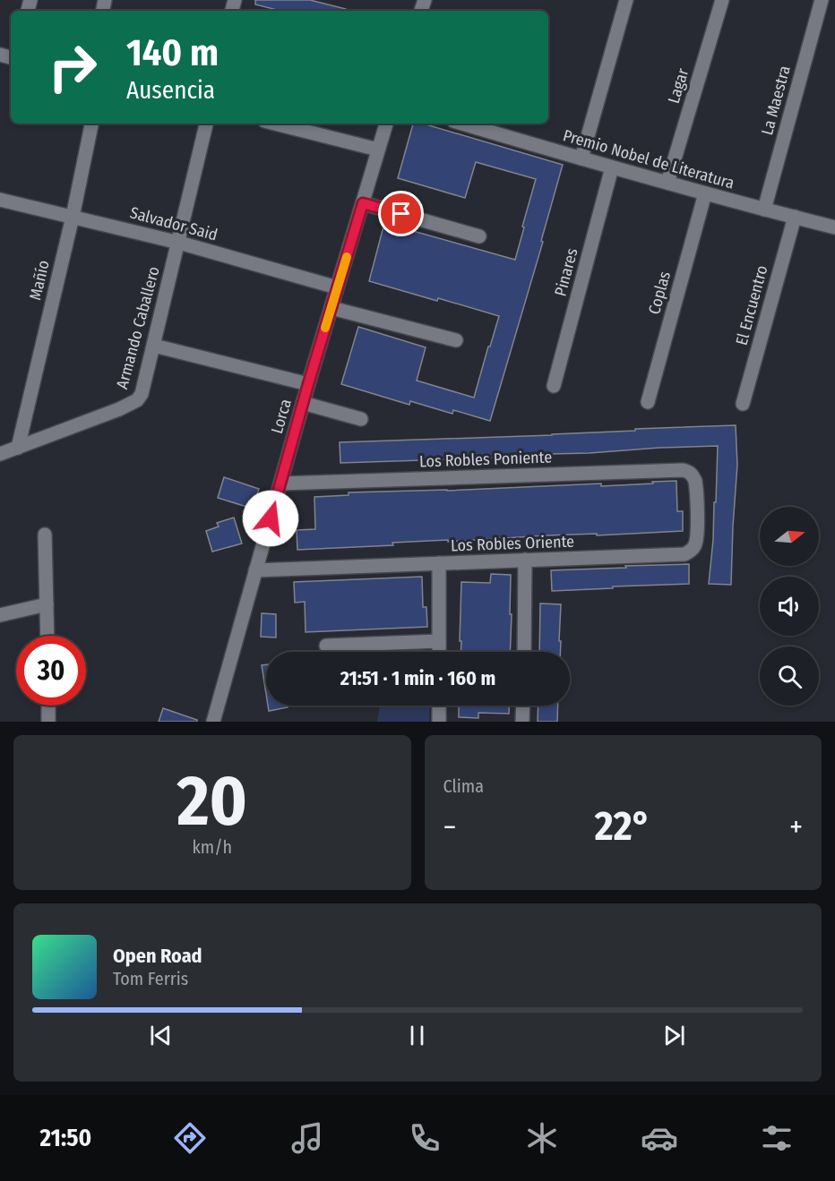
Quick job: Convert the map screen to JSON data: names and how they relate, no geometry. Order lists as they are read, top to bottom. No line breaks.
{"streets":{"street":["Lagar","La Maestra","Premio Nobel de Literatura","Salvador Said","Pinares","Mañío","Coplas","El Encuentro","Armando Caballero","Lorca","Los Robles Poniente","Los Robles Oriente"]},"crossings":[["Lagar","Premio Nobel de Literatura"],["La Maestra","Premio Nobel de Literatura"],["Premio Nobel de Literatura","Pinares"],["Premio Nobel de Literatura","Coplas"],["Premio Nobel de Literatura","El Encuentro"],["Salvador Said","Mañío"],["Salvador Said","Armando Caballero"],["Salvador Said","Lorca"],["Mañío","Armando Caballero"],["Lorca","Los Robles Poniente"],["Lorca","Los Robles Oriente"],["Los Robles Poniente","Los Robles Oriente"]],"north":"right","page":{"turn":["140 m","Ausencia"],"limit":"30","trip":"21:51 · 1 min · 160 m","tile":[["20","km/h"],"Clima"],"heat":["−","22°","+"],"song":["Open Road","Tom Ferris"],"tabs":"21:50"}}
